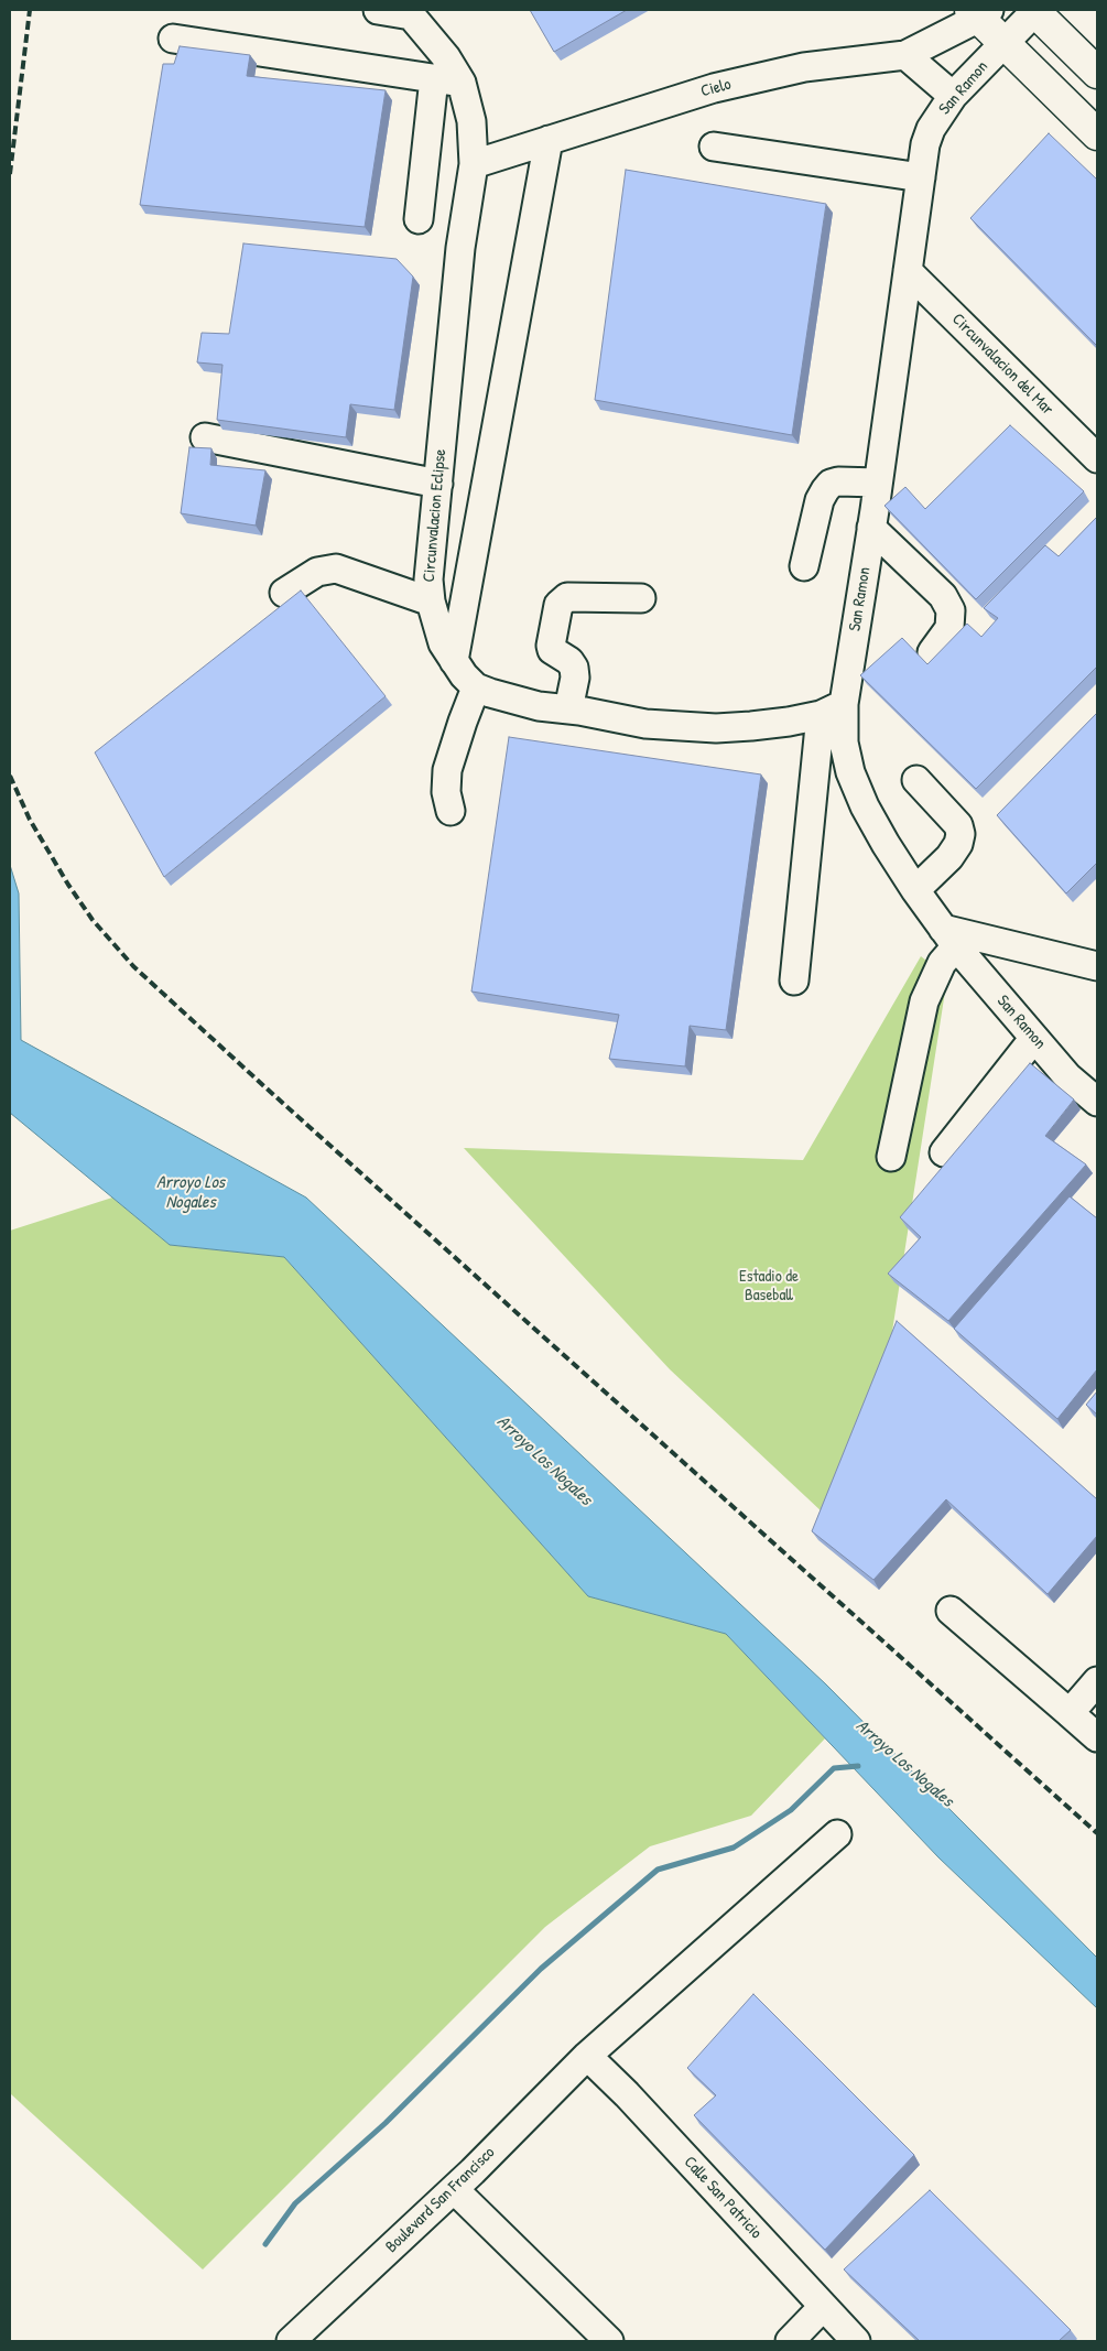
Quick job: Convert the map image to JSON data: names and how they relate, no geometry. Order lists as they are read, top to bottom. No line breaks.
{"streets":{"street":["Cielo","San Ramon","Circunvalacion del Mar","Circunvalacion Eclipse","Calle San Patricio","Boulevard San Francisco"]},"crossings":[["Cielo","Circunvalacion Eclipse"],["San Ramon","Circunvalacion del Mar"],["Calle San Patricio","Boulevard San Francisco"]],"water":["Arroyo Los Nogales"],"parks":["Estadio de Baseball"]}
